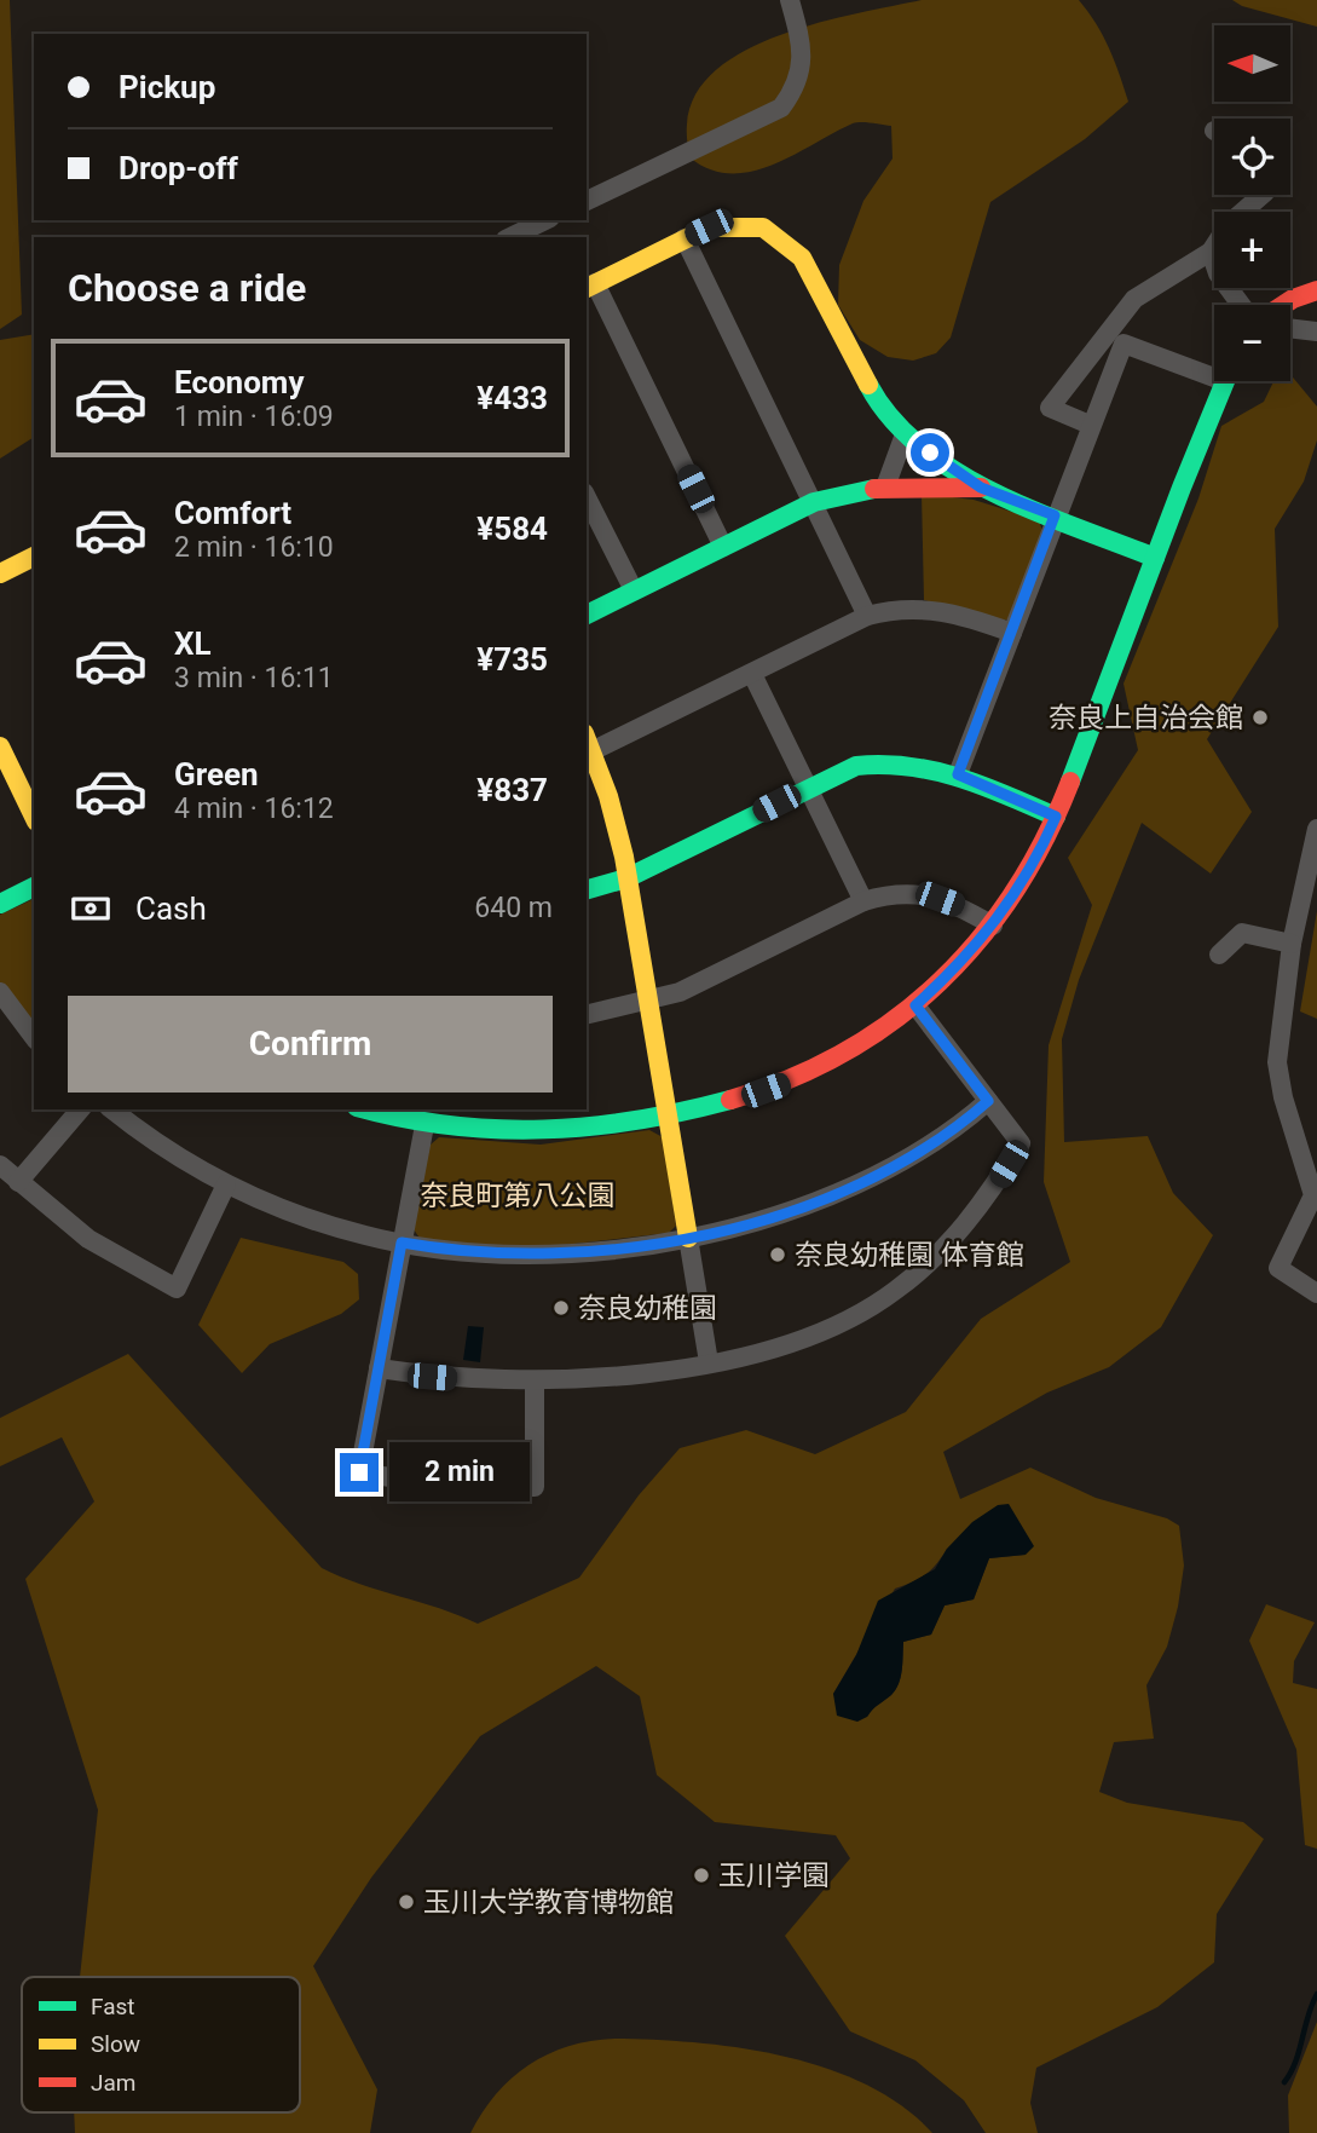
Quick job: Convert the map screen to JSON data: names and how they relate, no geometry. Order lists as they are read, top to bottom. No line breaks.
{"parks":["奈良町第八公園"],"places":["奈良上自治会館","奈良幼稚園 体育館","奈良幼稚園","玉川学園","玉川大学教育博物館"],"legend":["Fast","Slow","Jam"],"north":"left","page":{"map_buttons":["+","−"],"banner":["Pickup","Drop-off"],"heading":"Choose a ride","list":[{"name":"Economy","note":"1 min · 16:09","value":"¥433"},{"name":"Comfort","note":"2 min · 16:10","value":"¥584"},{"name":"XL","note":"3 min · 16:11","value":"¥735"},{"name":"Green","note":"4 min · 16:12","value":"¥837"}],"pay":["Cash","640 m"],"buttons":"Confirm","bubble":"2 min"}}
